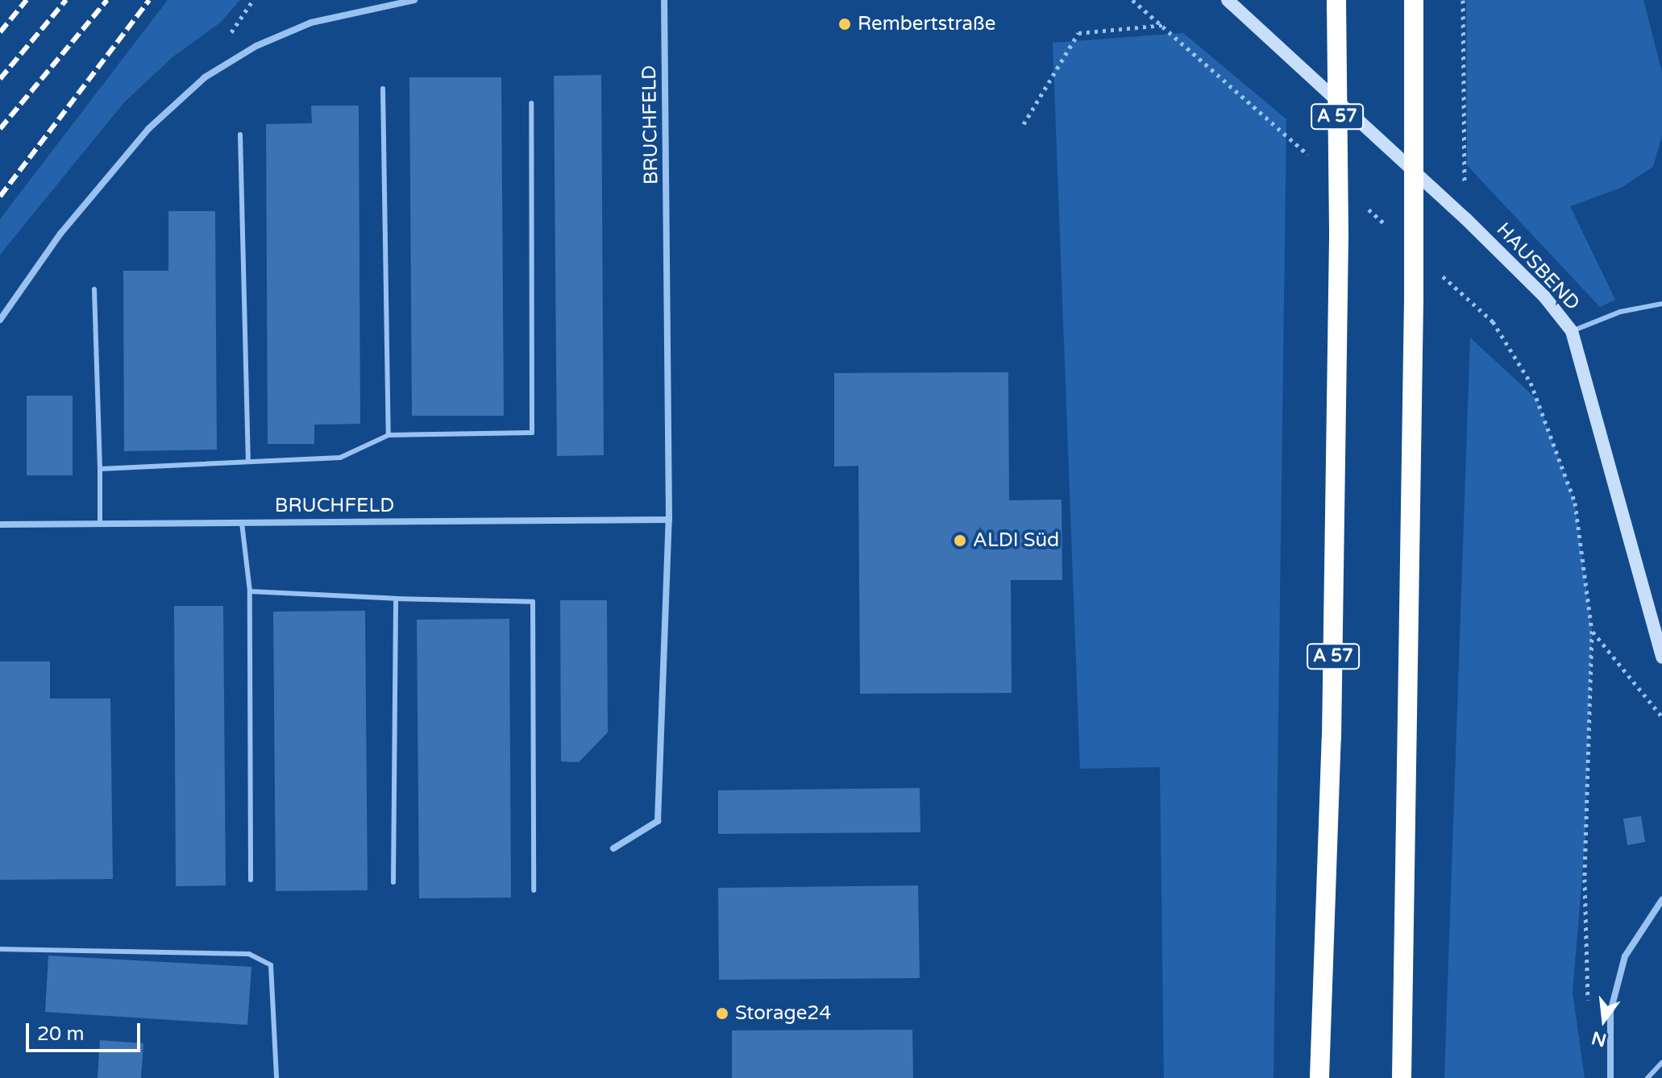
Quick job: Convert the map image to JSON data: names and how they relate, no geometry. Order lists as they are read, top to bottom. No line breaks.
{"streets":{"highway":["A 57"],"main road":["HAUSBEND"],"street":["BRUCHFELD"]},"places":["Rembertstraße","ALDI Süd","Storage24"],"scale_bar":"20 m","north":"bottom"}
